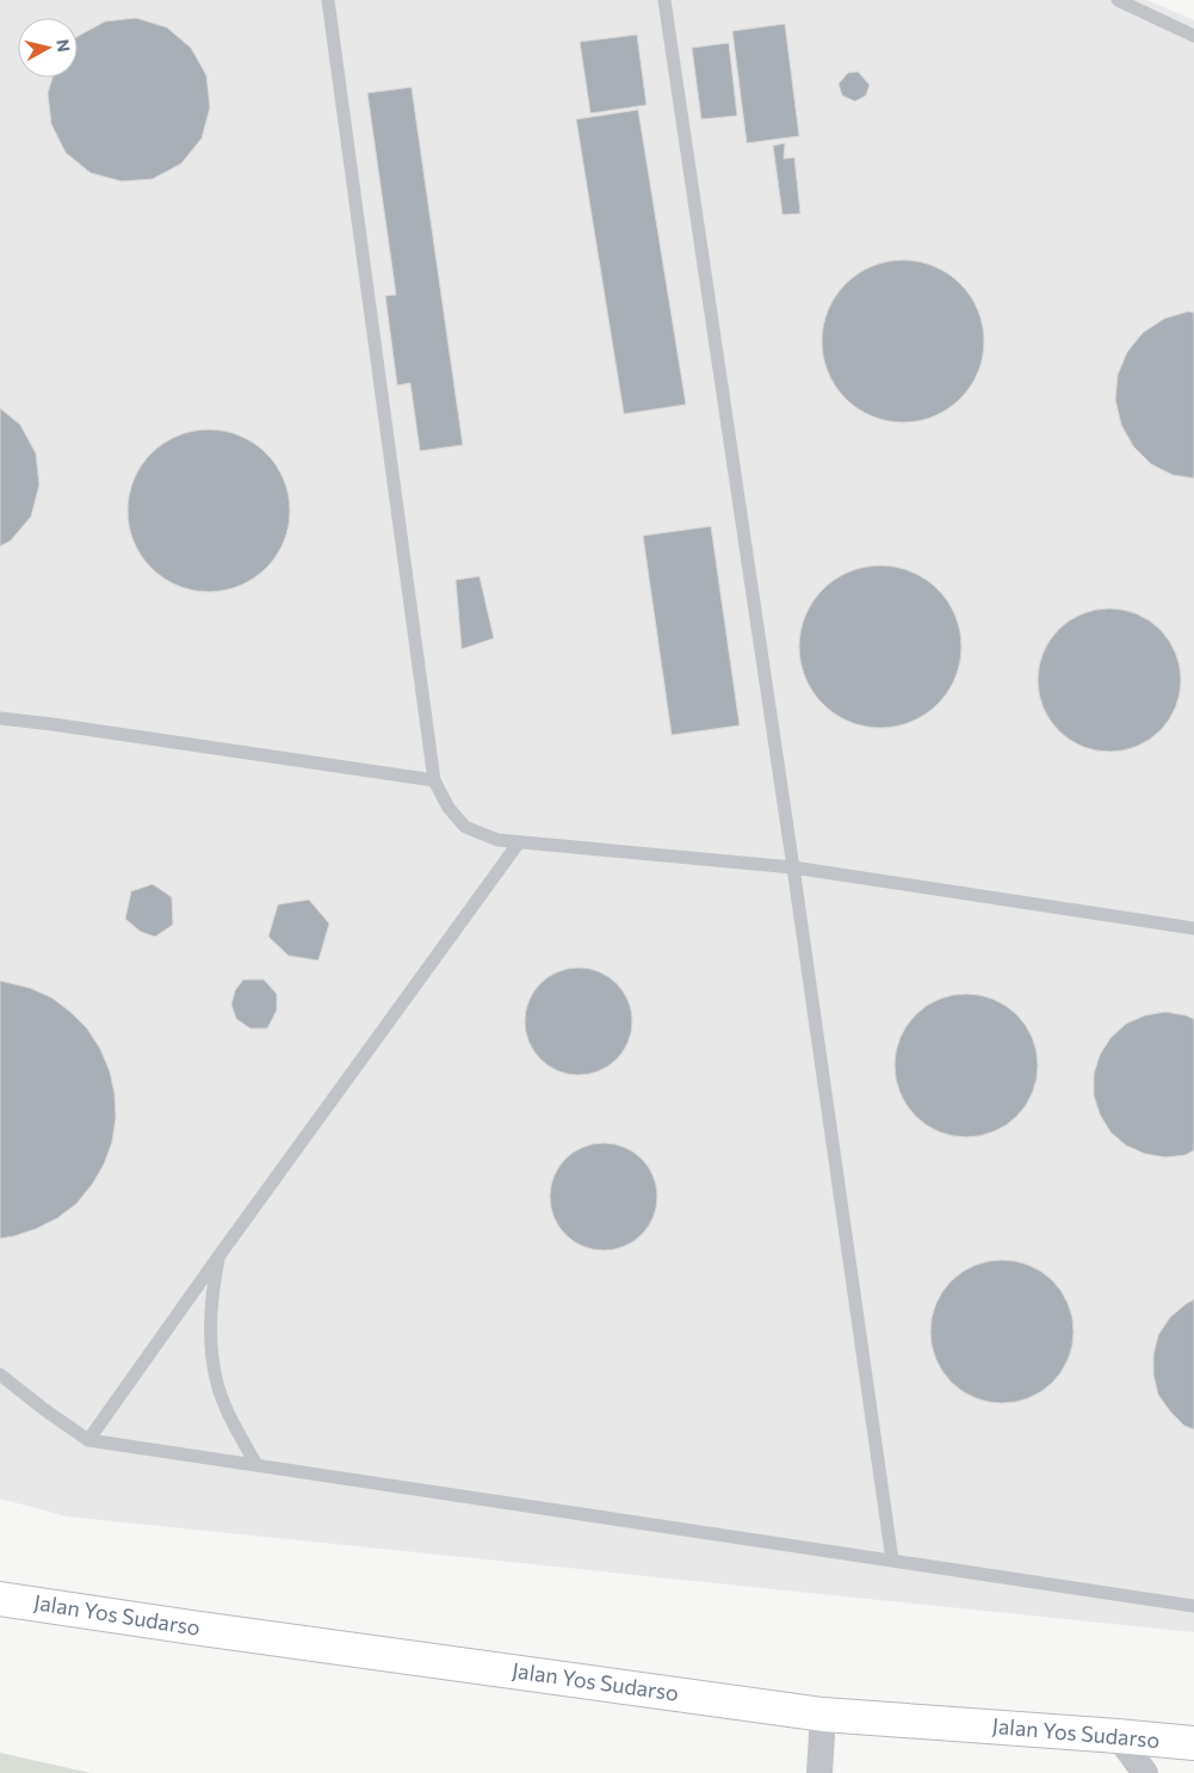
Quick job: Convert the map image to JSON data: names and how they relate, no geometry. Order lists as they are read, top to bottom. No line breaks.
{"streets":{"main road":["Jalan Yos Sudarso"]},"north":"right"}
